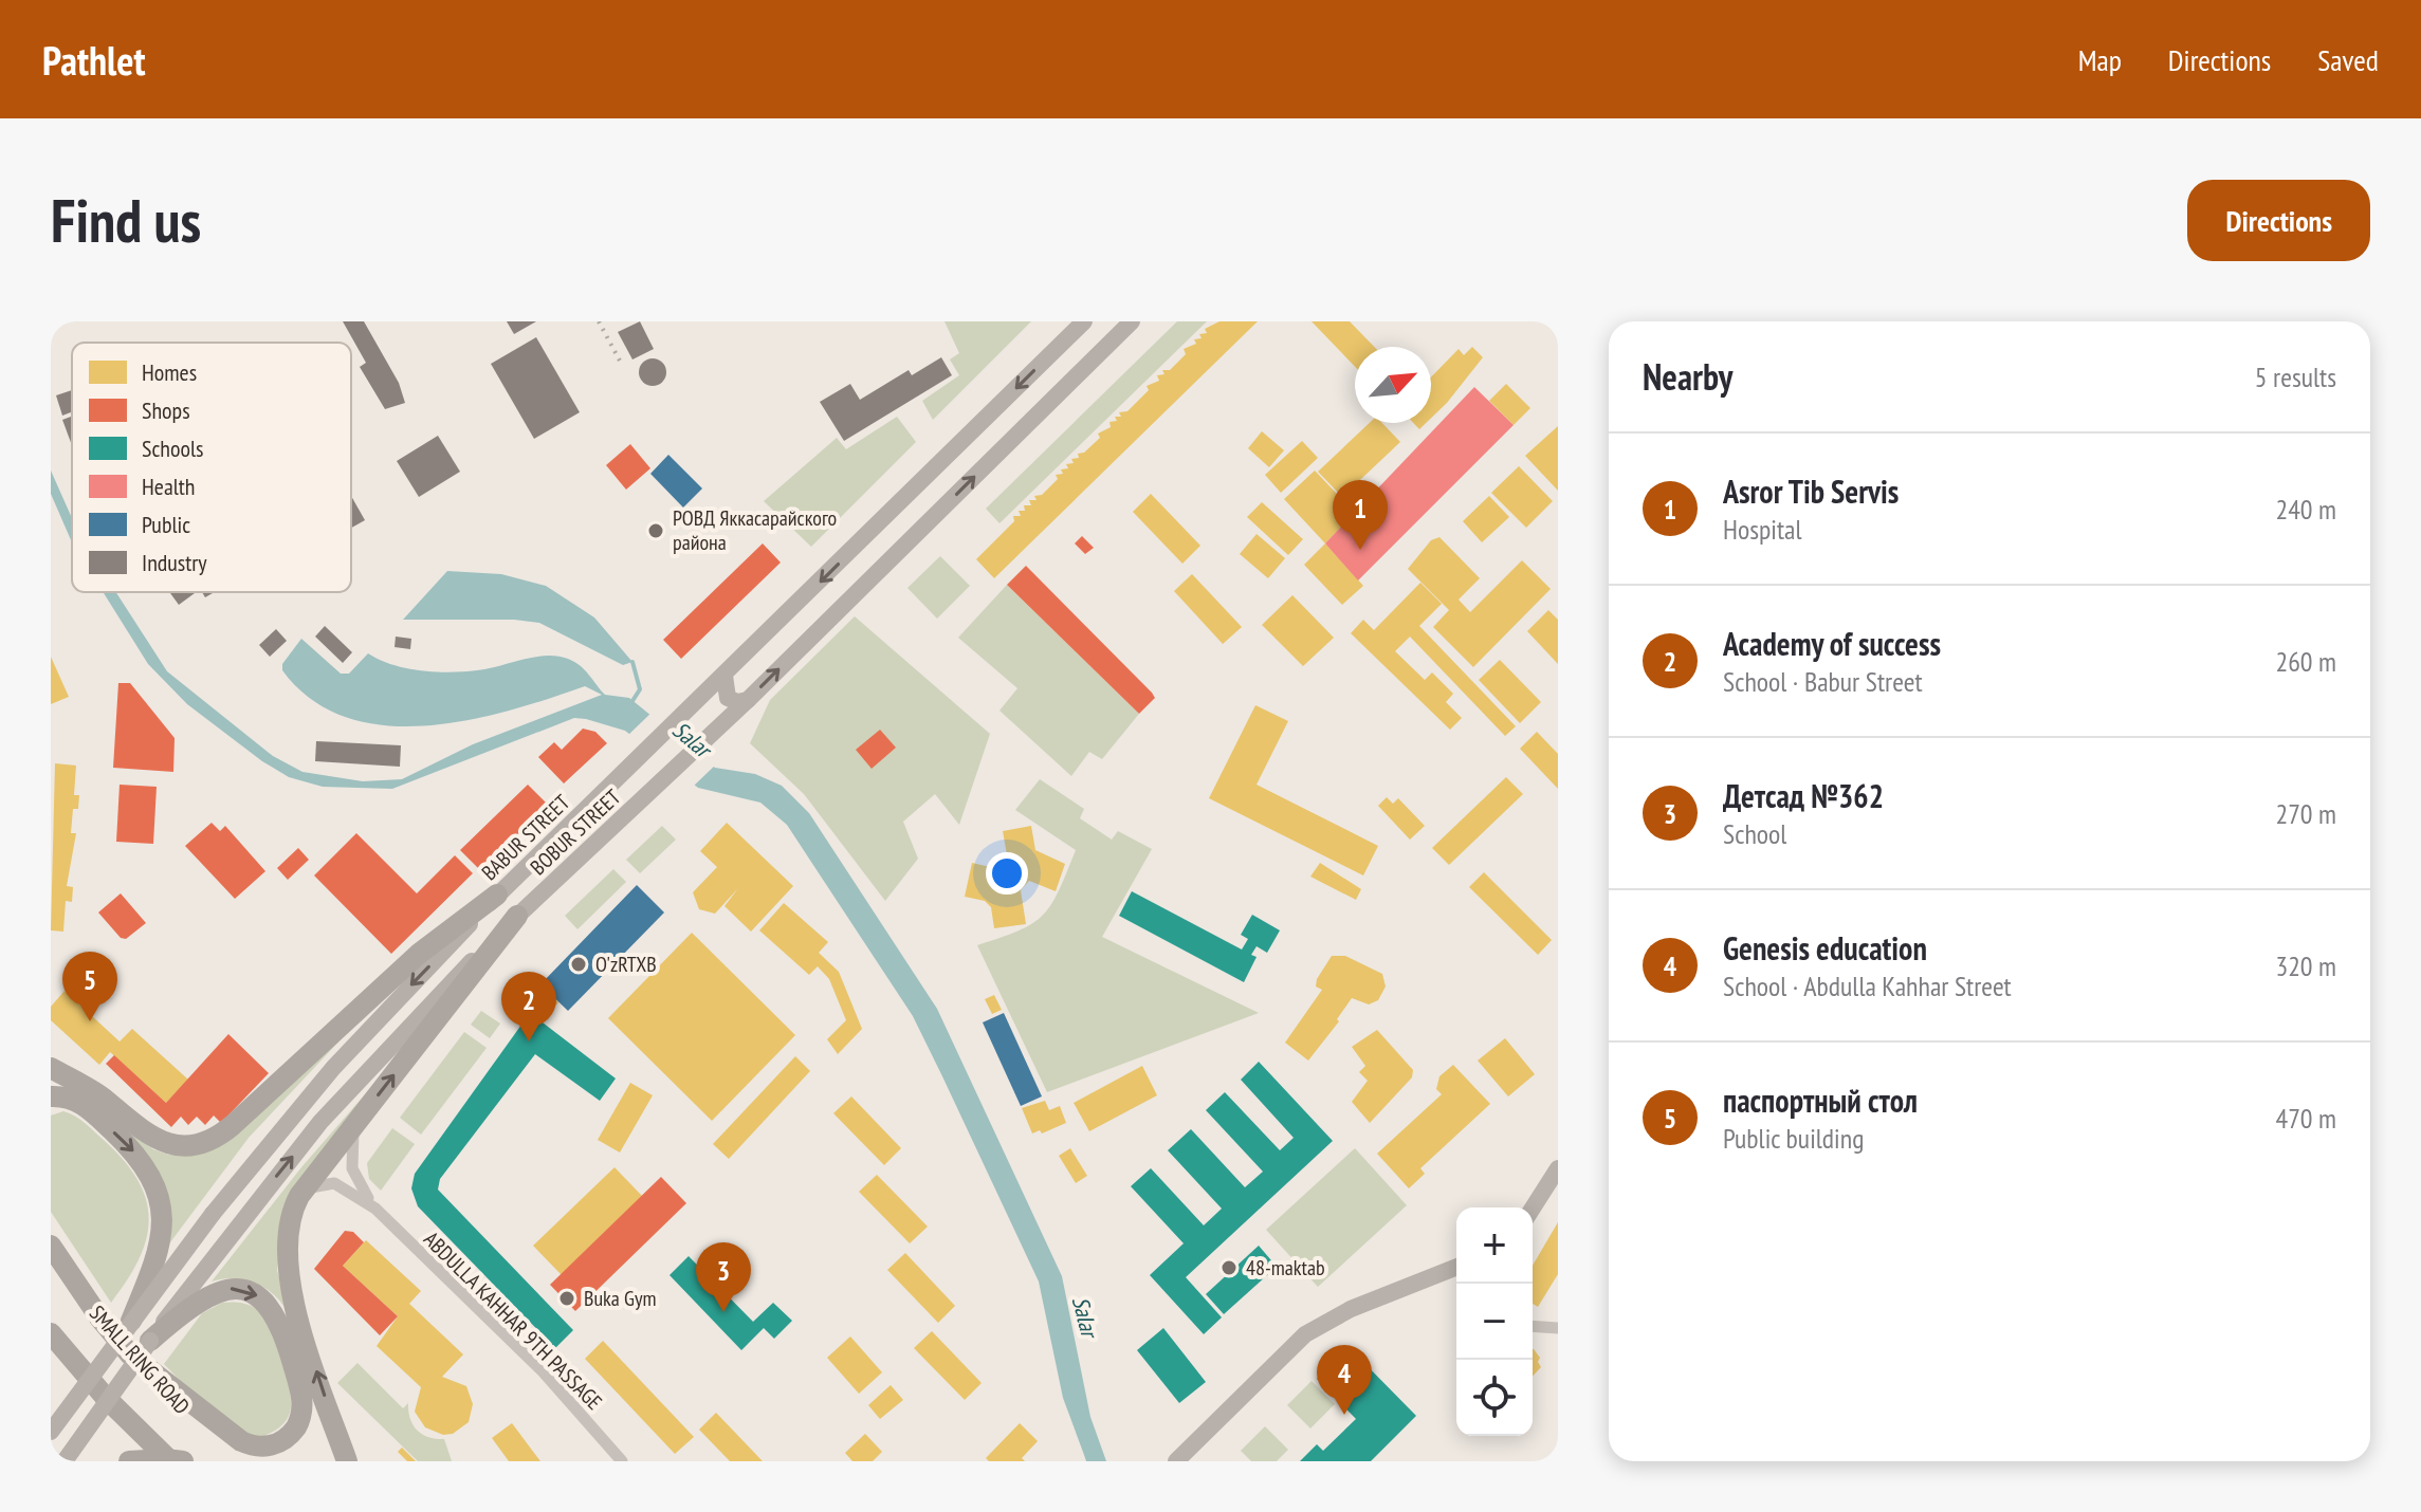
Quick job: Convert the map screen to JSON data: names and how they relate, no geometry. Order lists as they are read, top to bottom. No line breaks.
{"streets":{"highway":["SMALL RING ROAD"],"main road":["BOBUR STREET","BABUR STREET"],"street":["ABDULLA KAHHAR 9TH PASSAGE"]},"water":["Salar"],"places":["РОВД Яккасарайского района","O'zRTXB","48-maktab","Buka Gym"],"legend":["Homes","Shops","Schools","Health","Public","Industry"],"north":"top right","page":{"header":"Pathlet","nav":["Map","Directions","Saved"],"buttons":"Directions","title":"Find us","heading":["Nearby","5 results"],"list":[{"mark":"1","name":"Asror Tib Servis","note":"Hospital","value":"240 m"},{"mark":"2","name":"Academy of success","note":"School · Babur Street","value":"260 m"},{"mark":"3","name":"Детсад №362","note":"School","value":"270 m"},{"mark":"4","name":"Genesis education","note":"School · Abdulla Kahhar Street","value":"320 m"},{"mark":"5","name":"паспортный стол","note":"Public building","value":"470 m"}],"pins":["1","5","2","3","4"],"map_buttons":["+","−"]}}
